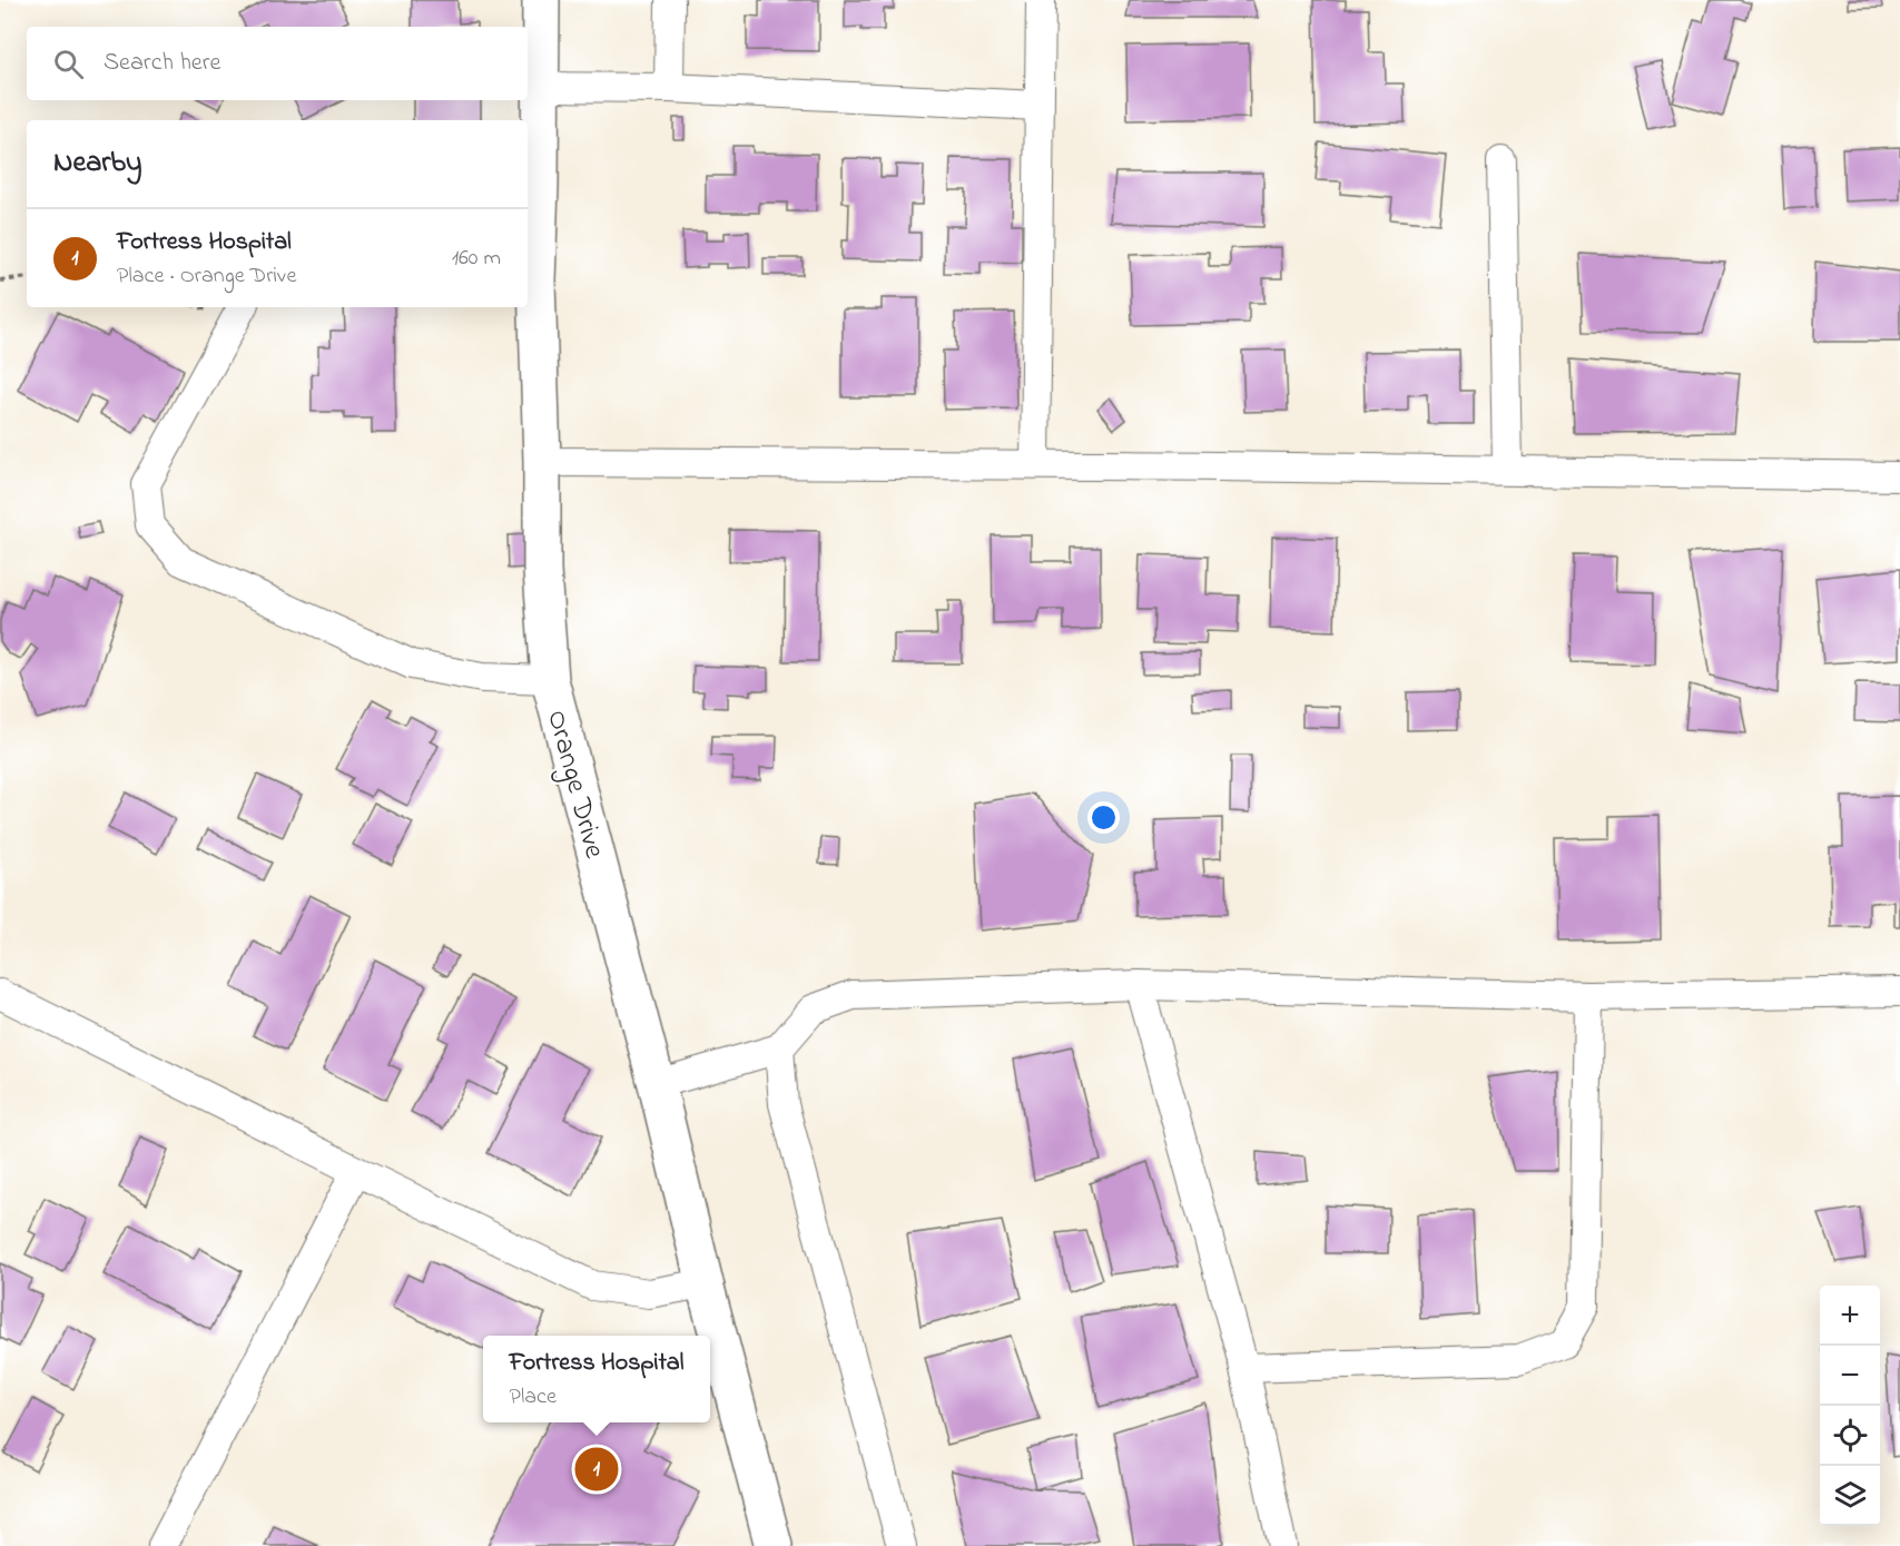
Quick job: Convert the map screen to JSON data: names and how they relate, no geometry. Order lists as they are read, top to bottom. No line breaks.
{"streets":{"street":["Orange Drive"]},"page":{"search":"Search here","heading":"Nearby","list":[{"mark":"1","name":"Fortress Hospital","note":"Place · Orange Drive","value":"160 m"}],"map_buttons":["+","−"],"popup":["Fortress Hospital","Place"],"pins":"1"}}
